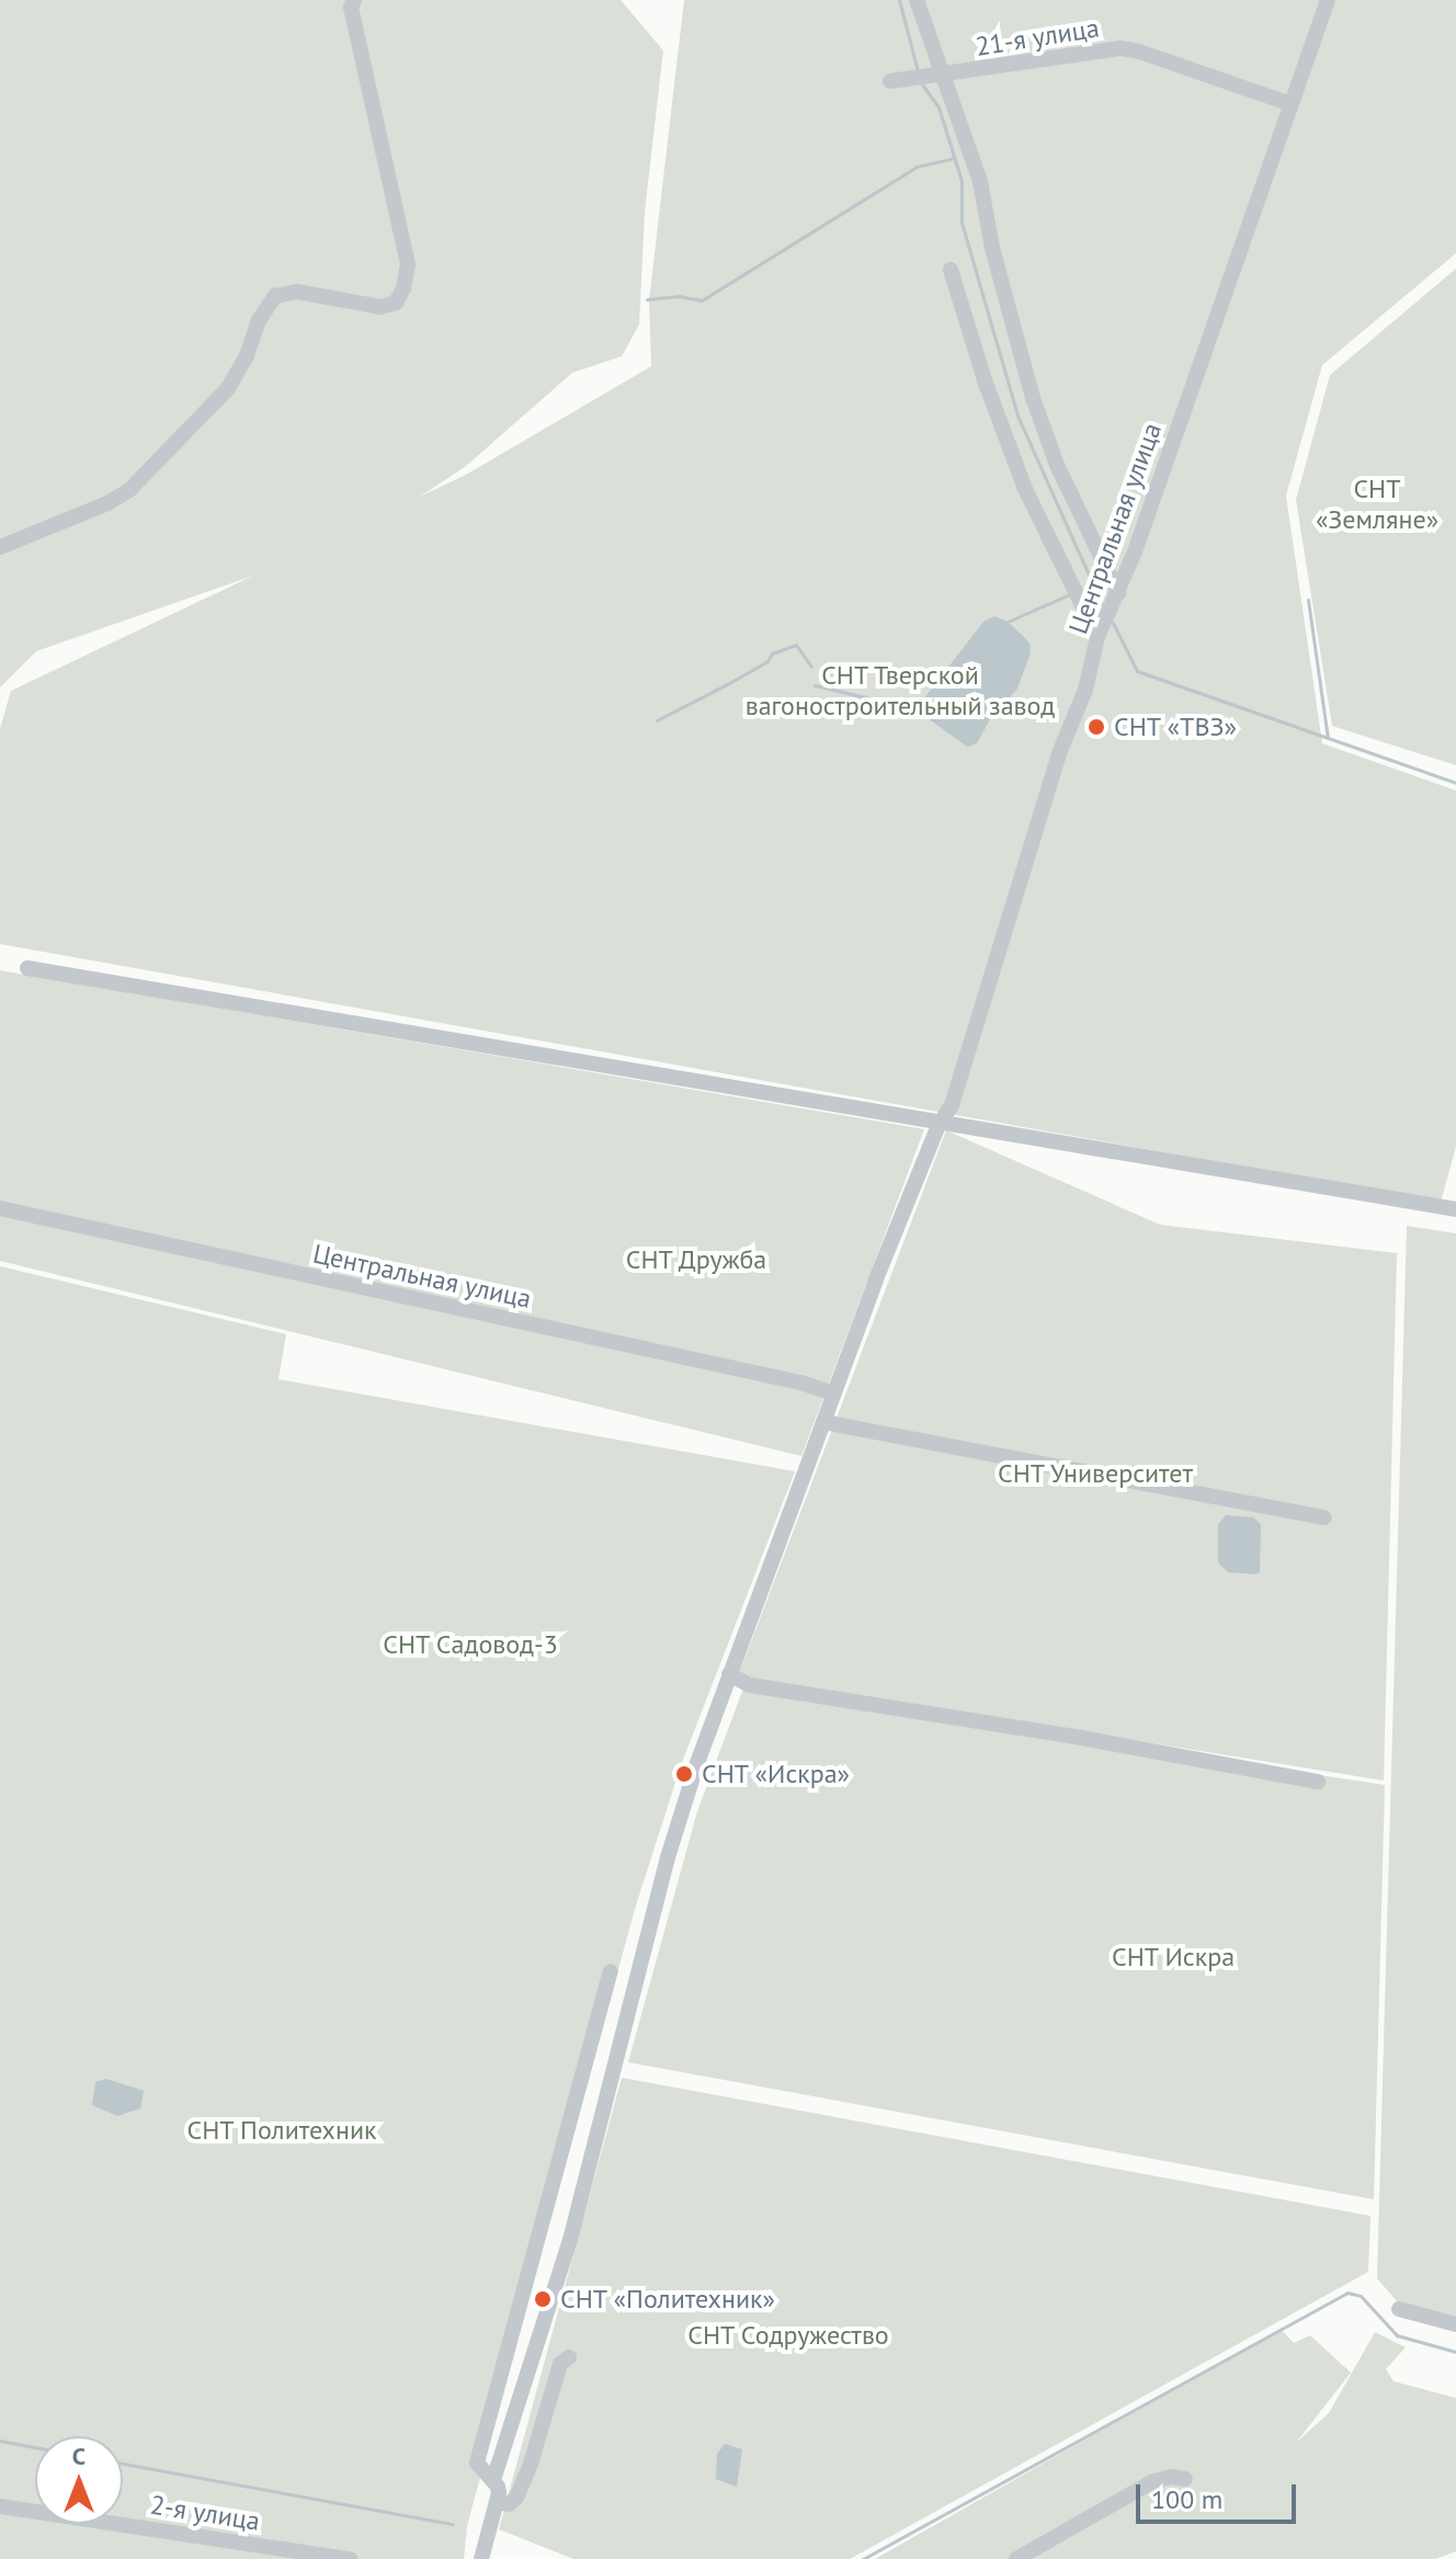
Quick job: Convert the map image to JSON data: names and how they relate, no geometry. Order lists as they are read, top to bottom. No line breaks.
{"streets":{"street":["21-я улица","Центральная улица","2-я улица"]},"crossings":[["21-я улица","Центральная улица"]],"parks":["СНТ «Земляне»","СНТ Тверской вагоностроительный завод","СНТ Дружба","СНТ Университет","СНТ Садовод-3","СНТ Искра","СНТ Политехник","СНТ Содружество"],"places":["СНТ «ТВЗ»","СНТ «Искра»","СНТ «Политехник»"],"scale_bar":"100 m","north":"top"}
